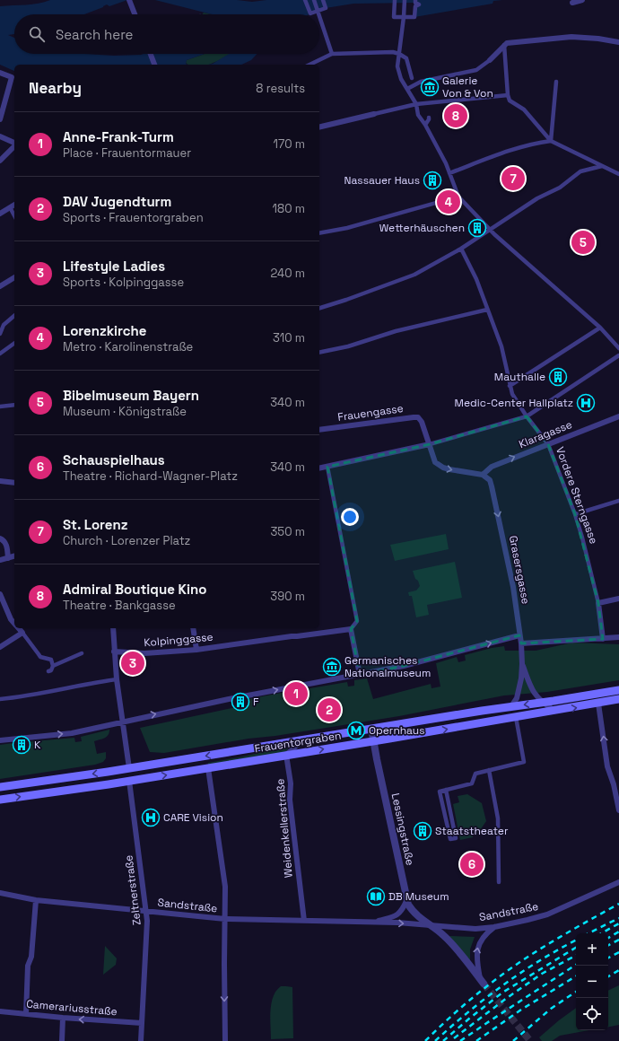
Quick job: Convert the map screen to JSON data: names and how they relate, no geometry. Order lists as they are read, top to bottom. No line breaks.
{"streets":{"main road":["Frauentorgraben"],"street":["Frauengasse","Klaragasse","Vordere Sterngasse","Grasersgasse","Kolpinggasse","Weidenkellerstraße","Lessingstraße","Zeltnerstraße","Sandstraße","Camerariusstraße"]},"crossings":[["Klaragasse","Vordere Sterngasse"],["Klaragasse","Grasersgasse"],["Grasersgasse","Frauentorgraben"],["Frauentorgraben","Weidenkellerstraße"],["Frauentorgraben","Lessingstraße"],["Frauentorgraben","Zeltnerstraße"],["Weidenkellerstraße","Sandstraße"],["Lessingstraße","Sandstraße"],["Zeltnerstraße","Sandstraße"],["Zeltnerstraße","Camerariusstraße"]],"one_way":["Grasersgasse","Camerariusstraße"],"places":{"museum":["Galerie Von & Von","Germanisches Nationalmuseum"],"building":["Nassauer Haus","Wetterhäuschen","Mauthalle","F","K","Staatstheater"],"hospital":["Medic-Center Hallplatz","CARE Vision"],"metro station":["Opernhaus"],"library":["DB Museum"]},"page":{"search":"Search here","heading":["Nearby","8 results"],"pins":["8","7","4","5","3","1","2","6"],"list":[{"mark":"1","name":"Anne-Frank-Turm","note":"Place · Frauentormauer","value":"170 m"},{"mark":"2","name":"DAV Jugendturm","note":"Sports · Frauentorgraben","value":"180 m"},{"mark":"3","name":"Lifestyle Ladies","note":"Sports · Kolpinggasse","value":"240 m"},{"mark":"4","name":"Lorenzkirche","note":"Metro · Karolinenstraße","value":"310 m"},{"mark":"5","name":"Bibelmuseum Bayern","note":"Museum · Königstraße","value":"340 m"},{"mark":"6","name":"Schauspielhaus","note":"Theatre · Richard-Wagner-Platz","value":"340 m"},{"mark":"7","name":"St. Lorenz","note":"Church · Lorenzer Platz","value":"350 m"},{"mark":"8","name":"Admiral Boutique Kino","note":"Theatre · Bankgasse","value":"390 m"}],"map_buttons":["+","−"]}}
